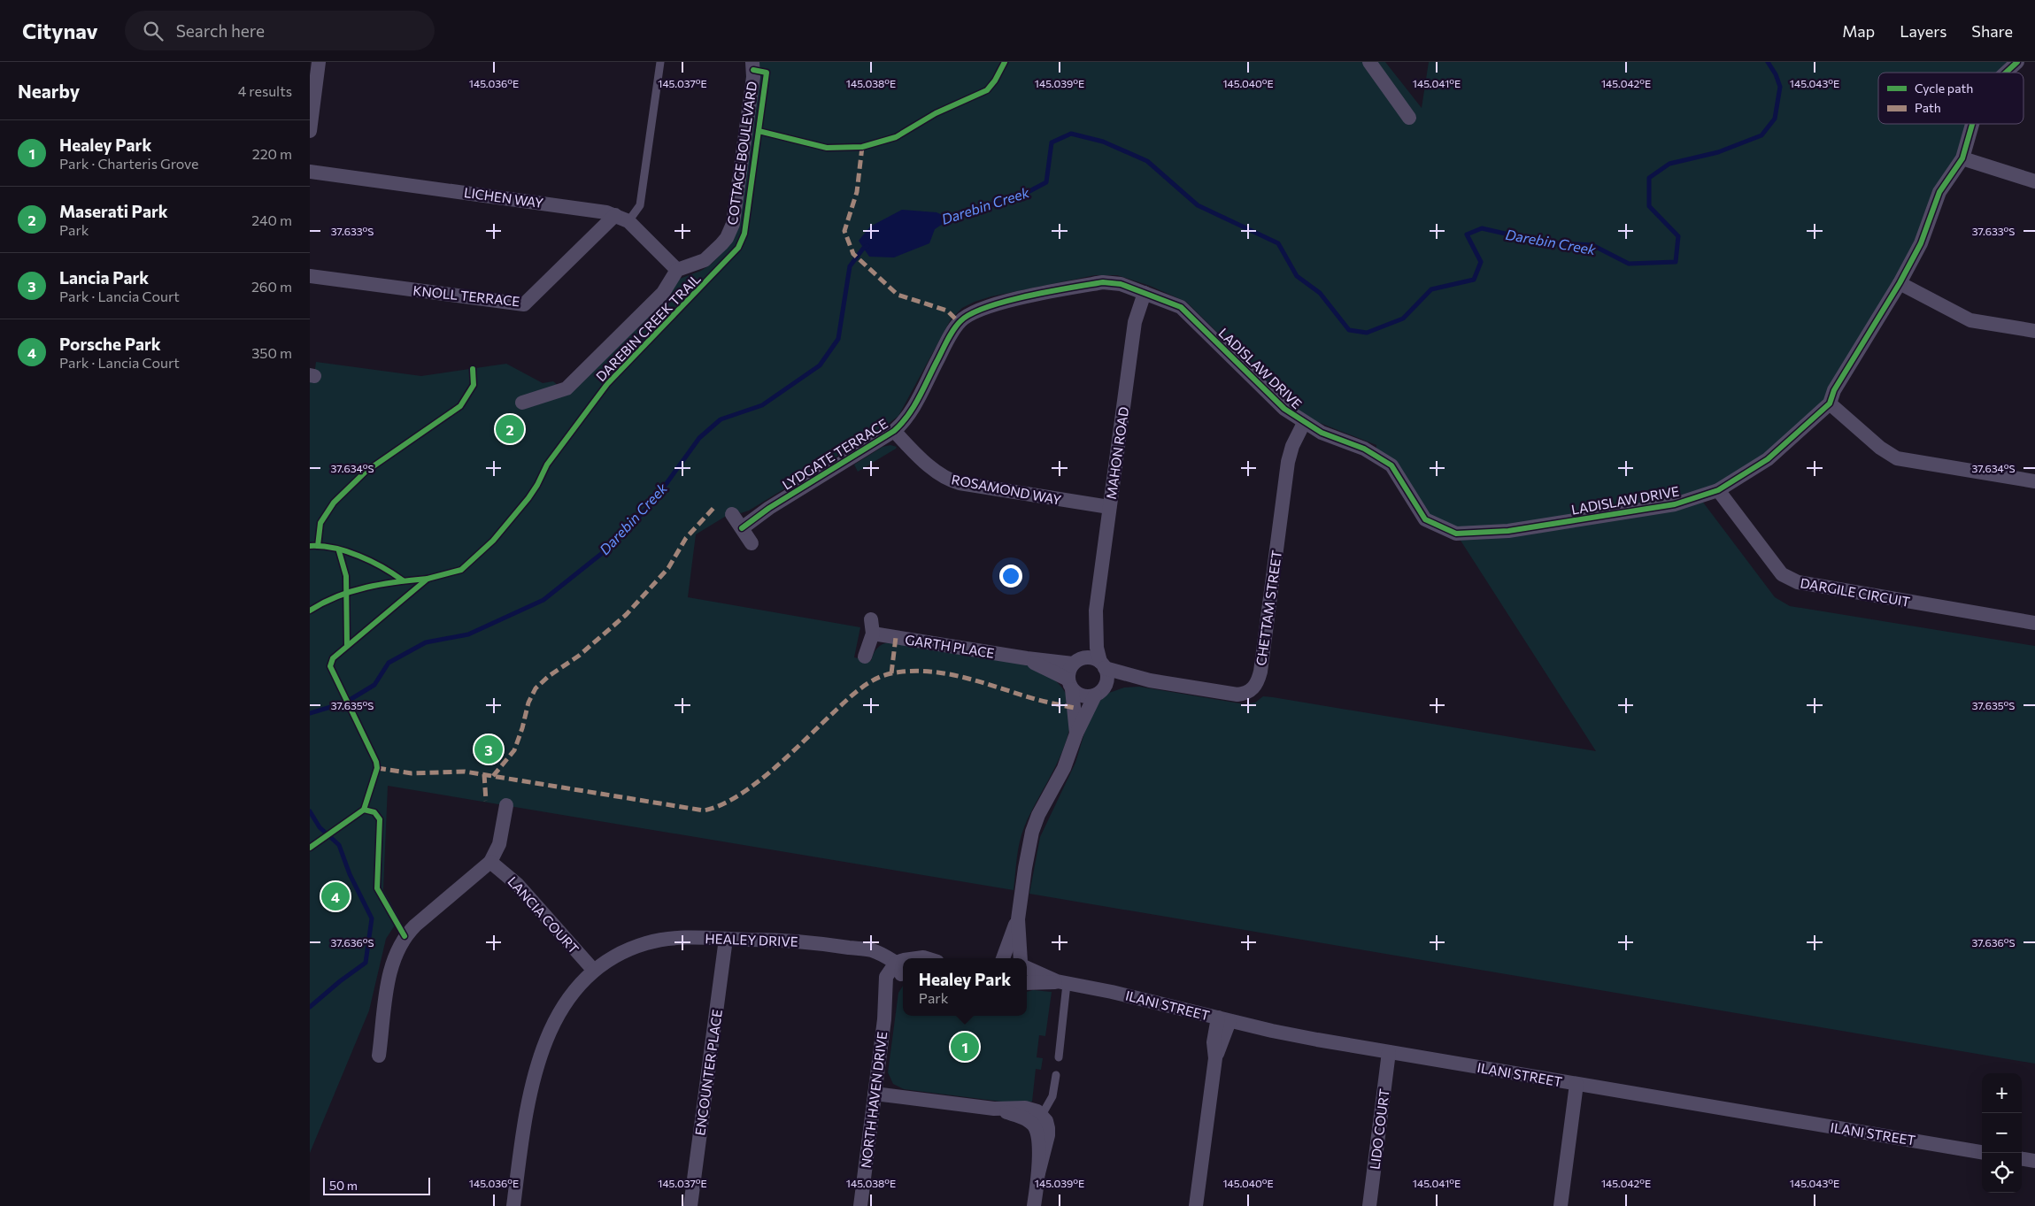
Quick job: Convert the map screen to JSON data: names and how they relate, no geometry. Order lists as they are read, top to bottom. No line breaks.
{"streets":{"street":["COTTAGE BOULEVARD","LICHEN WAY","KNOLL TERRACE","LADISLAW DRIVE","MAHON ROAD","LYDGATE TERRACE","ROSAMOND WAY","DARGILE CIRCUIT","CHETTAM STREET","GARTH PLACE","LANCIA COURT","HEALEY DRIVE","ILANI STREET","ENCOUNTER PLACE","NORTH HAVEN DRIVE","LIDO COURT"],"cycle path":["DAREBIN CREEK TRAIL"]},"crossings":[["LICHEN WAY","KNOLL TERRACE"],["LADISLAW DRIVE","MAHON ROAD"],["LADISLAW DRIVE","LYDGATE TERRACE"],["LADISLAW DRIVE","DARGILE CIRCUIT"],["LADISLAW DRIVE","CHETTAM STREET"],["MAHON ROAD","LYDGATE TERRACE"],["MAHON ROAD","ROSAMOND WAY"],["MAHON ROAD","CHETTAM STREET"],["MAHON ROAD","GARTH PLACE"],["LYDGATE TERRACE","ROSAMOND WAY"],["CHETTAM STREET","GARTH PLACE"],["LANCIA COURT","HEALEY DRIVE"],["HEALEY DRIVE","ENCOUNTER PLACE"],["HEALEY DRIVE","NORTH HAVEN DRIVE"],["ILANI STREET","LIDO COURT"]],"water":["Darebin Creek"],"legend":["Cycle path","Path"],"scale_bar":"50 m","page":{"header":"Citynav","search":"Search here","nav":["Map","Layers","Share"],"heading":["Nearby","4 results"],"list":[{"mark":"1","name":"Healey Park","note":"Park · Charteris Grove","value":"220 m"},{"mark":"2","name":"Maserati Park","note":"Park","value":"240 m"},{"mark":"3","name":"Lancia Park","note":"Park · Lancia Court","value":"260 m"},{"mark":"4","name":"Porsche Park","note":"Park · Lancia Court","value":"350 m"}],"pins":["2","3","4","1"],"popup":["Healey Park","Park"],"map_buttons":["+","−"],"scale":"50 m"},"coordinates":["145.036°E","145.037°E","145.038°E","145.039°E","145.040°E","145.041°E","145.042°E","145.043°E","37.633°S","37.634°S","37.635°S","37.636°S"]}
